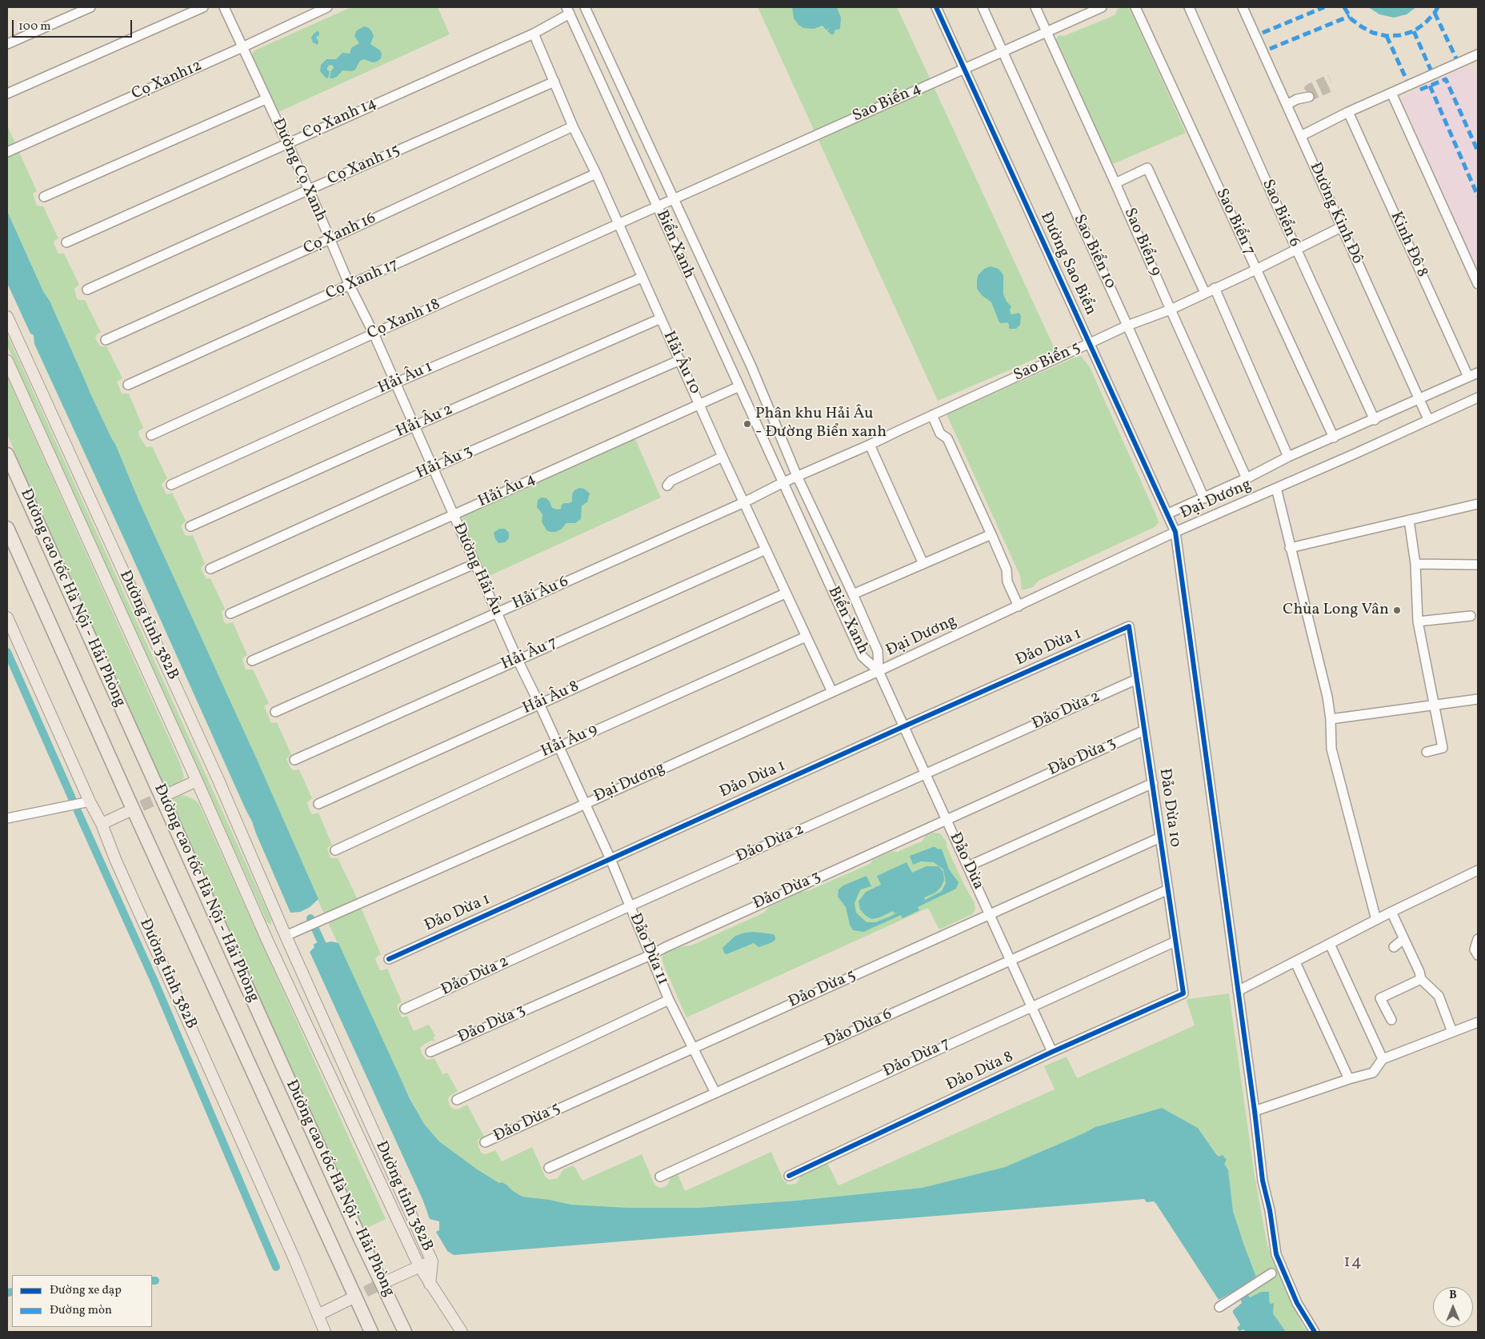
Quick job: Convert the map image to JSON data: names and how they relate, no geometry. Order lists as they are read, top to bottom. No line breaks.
{"streets":{"highway":["Đường cao tốc Hà Nội - Hải Phòng"],"main road":["Đường tỉnh 382B"],"street":["Cọ Xanh12","Sao Biển 4","Cọ Xanh 14","Cọ Xanh 15","Đường Cọ Xanh","Sao Biển 6","Đường Kinh Đô","Sao Biển 7","Cọ Xanh 16","Sao Biển 9","Biển Xanh","Kinh Đô 8","Sao Biển 10","Đường Sao Biển","Cọ Xanh 17","Cọ Xanh 18","Sao Biển 5","Hải Âu 10","Hải Âu 1","Hải Âu 2","Hải Âu 3","Hải Âu 4","Đại Dương","Đường Hải Âu","Hải Âu 6","Đảo Dừa 1","Hải Âu 7","Hải Âu 8","Đảo Dừa 2","Hải Âu 9","Đảo Dừa 3","Đảo Dừa 10","Đảo Dừa","Đảo Dừa 11","Đảo Dừa 5","Đảo Dừa 6","Đảo Dừa 7","Đảo Dừa 8"]},"crossings":[["Cọ Xanh12","Đường Cọ Xanh"],["Sao Biển 4","Sao Biển 9"],["Sao Biển 4","Biển Xanh"],["Sao Biển 4","Sao Biển 10"],["Sao Biển 4","Đường Sao Biển"],["Sao Biển 4","Cọ Xanh 18"],["Cọ Xanh 14","Đường Cọ Xanh"],["Cọ Xanh 14","Biển Xanh"],["Cọ Xanh 14","Hải Âu 10"],["Cọ Xanh 15","Đường Cọ Xanh"],["Cọ Xanh 15","Hải Âu 10"],["Đường Cọ Xanh","Cọ Xanh 16"],["Đường Cọ Xanh","Cọ Xanh 17"],["Đường Cọ Xanh","Cọ Xanh 18"],["Đường Cọ Xanh","Đường Hải Âu"],["Sao Biển 6","Sao Biển 5"],["Đường Kinh Đô","Sao Biển 5"],["Đường Kinh Đô","Đại Dương"],["Sao Biển 7","Sao Biển 5"],["Cọ Xanh 16","Hải Âu 10"],["Sao Biển 9","Sao Biển 5"],["Biển Xanh","Cọ Xanh 18"],["Biển Xanh","Sao Biển 5"],["Biển Xanh","Hải Âu 4"],["Biển Xanh","Đại Dương"],["Biển Xanh","Hải Âu 6"],["Biển Xanh","Đảo Dừa"],["Sao Biển 10","Sao Biển 5"],["Đường Sao Biển","Sao Biển 5"],["Đường Sao Biển","Đại Dương"],["Cọ Xanh 17","Hải Âu 10"],["Cọ Xanh 18","Hải Âu 10"],["Cọ Xanh 18","Đường Hải Âu"],["Hải Âu 10","Hải Âu 1"],["Hải Âu 10","Hải Âu 2"],["Hải Âu 10","Hải Âu 3"],["Hải Âu 10","Hải Âu 4"],["Hải Âu 10","Đại Dương"],["Hải Âu 10","Hải Âu 6"],["Hải Âu 10","Hải Âu 7"],["Hải Âu 10","Hải Âu 8"],["Hải Âu 10","Hải Âu 9"],["Hải Âu 1","Đường Hải Âu"],["Hải Âu 2","Đường Hải Âu"],["Hải Âu 3","Đường Hải Âu"],["Hải Âu 4","Đường Hải Âu"],["Đại Dương","Đường Hải Âu"],["Đại Dương","Đường tỉnh 382B"],["Đại Dương","Đảo Dừa"],["Đại Dương","Đảo Dừa 11"],["Đường Hải Âu","Hải Âu 6"],["Đường Hải Âu","Hải Âu 7"],["Đường Hải Âu","Hải Âu 8"],["Đường Hải Âu","Hải Âu 9"],["Đường Hải Âu","Đảo Dừa 11"],["Đảo Dừa 1","Đảo Dừa 10"],["Đảo Dừa 1","Đảo Dừa"],["Đảo Dừa 1","Đảo Dừa 11"],["Đảo Dừa 2","Đảo Dừa 10"],["Đảo Dừa 2","Đảo Dừa"],["Đảo Dừa 2","Đảo Dừa 11"],["Đảo Dừa 3","Đảo Dừa 10"],["Đảo Dừa 3","Đảo Dừa"],["Đảo Dừa 3","Đảo Dừa 11"],["Đảo Dừa 10","Đảo Dừa 5"],["Đảo Dừa 10","Đảo Dừa 6"],["Đảo Dừa 10","Đảo Dừa 7"],["Đảo Dừa 10","Đảo Dừa 8"],["Đảo Dừa","Đảo Dừa 5"],["Đảo Dừa","Đảo Dừa 6"],["Đảo Dừa","Đảo Dừa 7"],["Đảo Dừa","Đảo Dừa 8"],["Đảo Dừa 11","Đảo Dừa 5"],["Đảo Dừa 11","Đảo Dừa 6"]],"districts":["14"],"places":["Phân khu Hải Âu - Đường Biển xanh","Chùa Long Vân"],"legend":["Đường xe đạp","Đường mòn"],"scale_bar":"100 m","north":"top"}
